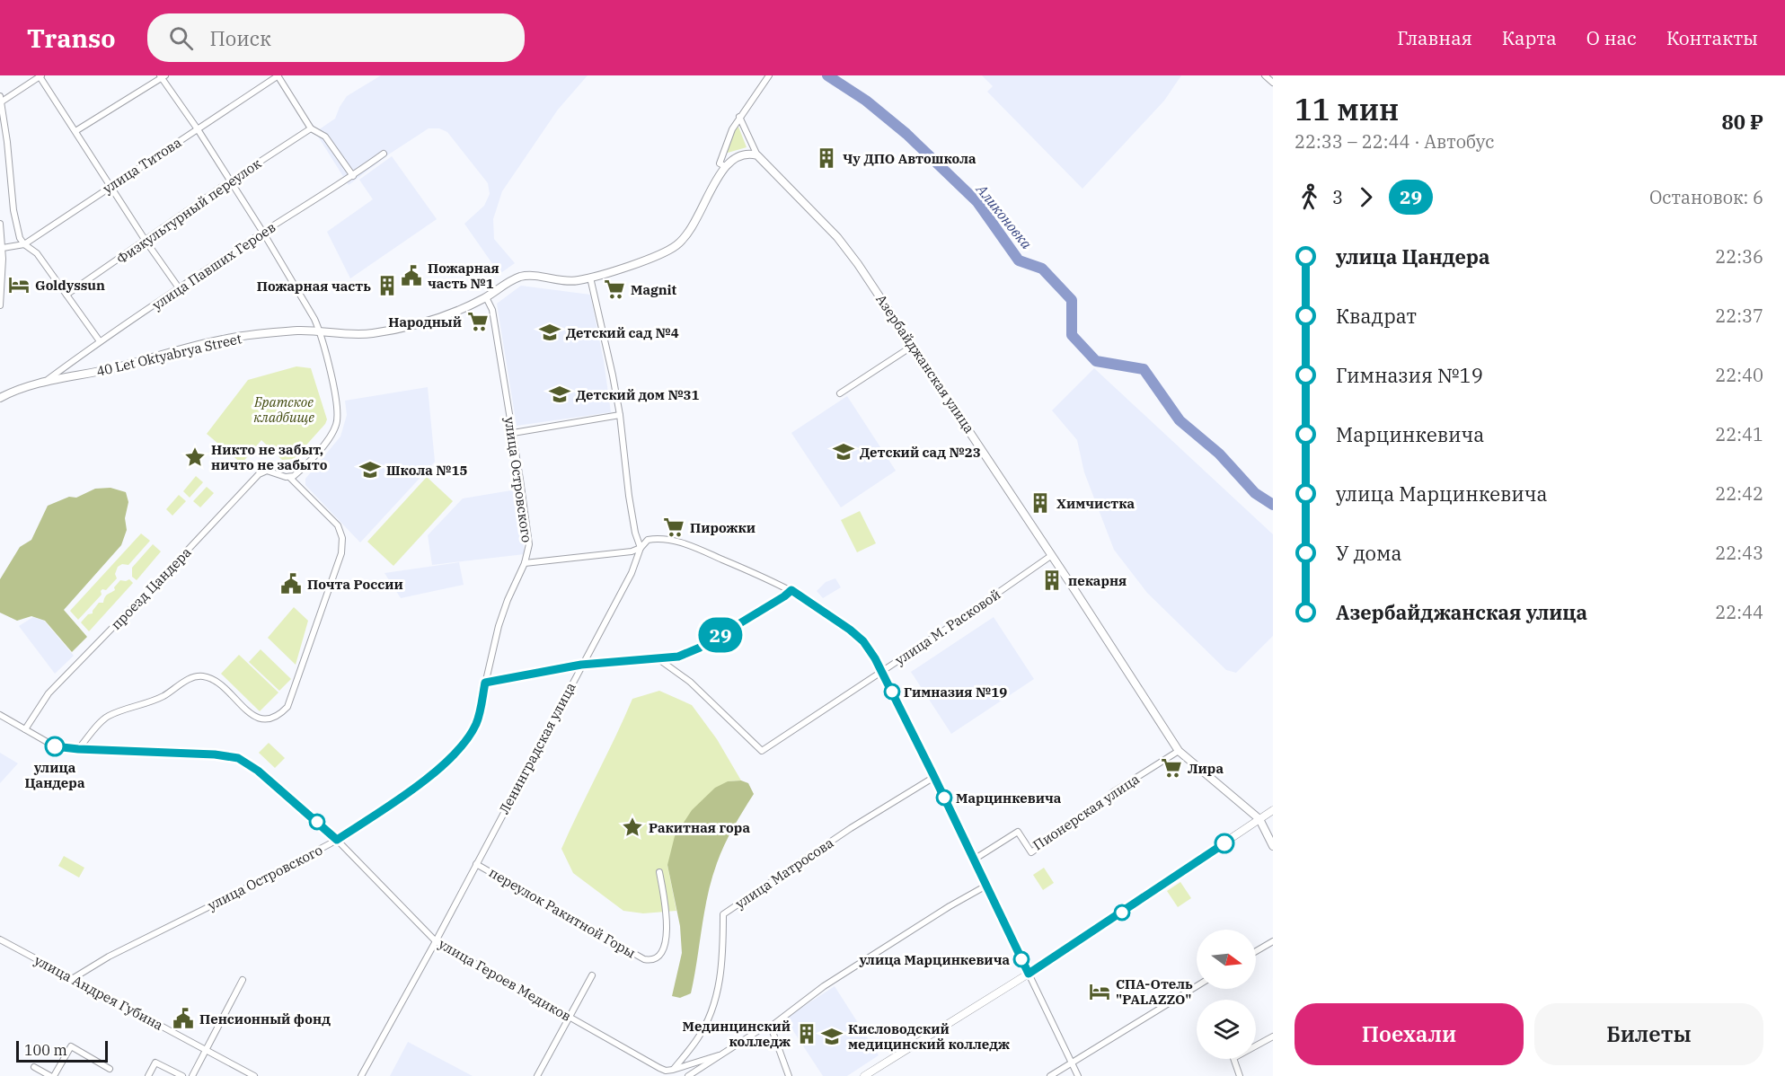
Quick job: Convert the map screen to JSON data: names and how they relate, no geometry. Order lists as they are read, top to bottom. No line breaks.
{"streets":{"main road":["40 Let Oktyabrya Street","Азербайджанская улица"],"street":["улица Титова","Физкультурный переулок","улица Павших Героев","улица Островского","проезд Цандера","улица М. Расковой","Ленинградская улица","Пионерская улица","улица Матросова","переулок Ракитной Горы","улица Героев Медиков","улица Андрея Губина"]},"crossings":[["улица Павших Героев","40 Let Oktyabrya Street"],["40 Let Oktyabrya Street","улица Островского"],["Азербайджанская улица","улица М. Расковой"],["Азербайджанская улица","Пионерская улица"],["улица Островского","улица Героев Медиков"],["улица Островского","улица Андрея Губина"],["проезд Цандера","улица Героев Медиков"],["Ленинградская улица","переулок Ракитной Горы"],["Ленинградская улица","улица Героев Медиков"],["улица Матросова","улица Героев Медиков"]],"water":["Аликоновка"],"parks":["Братское кладбище"],"places":{"building":["Чу ДПО Автошкола","Пожарная часть","Химчистка","пекарня","Мединцинский колледж"],"public building":["Пожарная часть №1","Почта России","Пенсионный фонд"],"hotel":["Goldyssun","СПА-Отель \"PALAZZO\""],"supermarket":["Magnit","Народный","Пирожки","Лира"],"school or university":["Детский сад №4","Детский дом №31","Детский сад №23","Школа №15","Кисловодский медицинский колледж"],"place":["Никто не забыт, ничто не забыто","Ракитная гора"],"other":["Гимназия №19","улица Цандера","Марцинкевича","улица Марцинкевича"]},"lines":["bus line 29"],"scale_bar":"100 m","north":"right","page":{"header":"Transo","search":"Поиск","nav":["Главная","Карта","О нас","Контакты"],"on_map":"29","heading":["11 мин","22:33 – 22:44 · Автобус","80 ₽"],"legs":["3","29","Остановок: 6"],"list":[{"name":"улица Цандера","value":"22:36"},{"name":"Квадрат","value":"22:37"},{"name":"Гимназия №19","value":"22:40"},{"name":"Марцинкевича","value":"22:41"},{"name":"улица Марцинкевича","value":"22:42"},{"name":"У дома","value":"22:43"},{"name":"Азербайджанская улица","value":"22:44"}],"buttons":["Поехали","Билеты"],"scale":"100 m"}}
